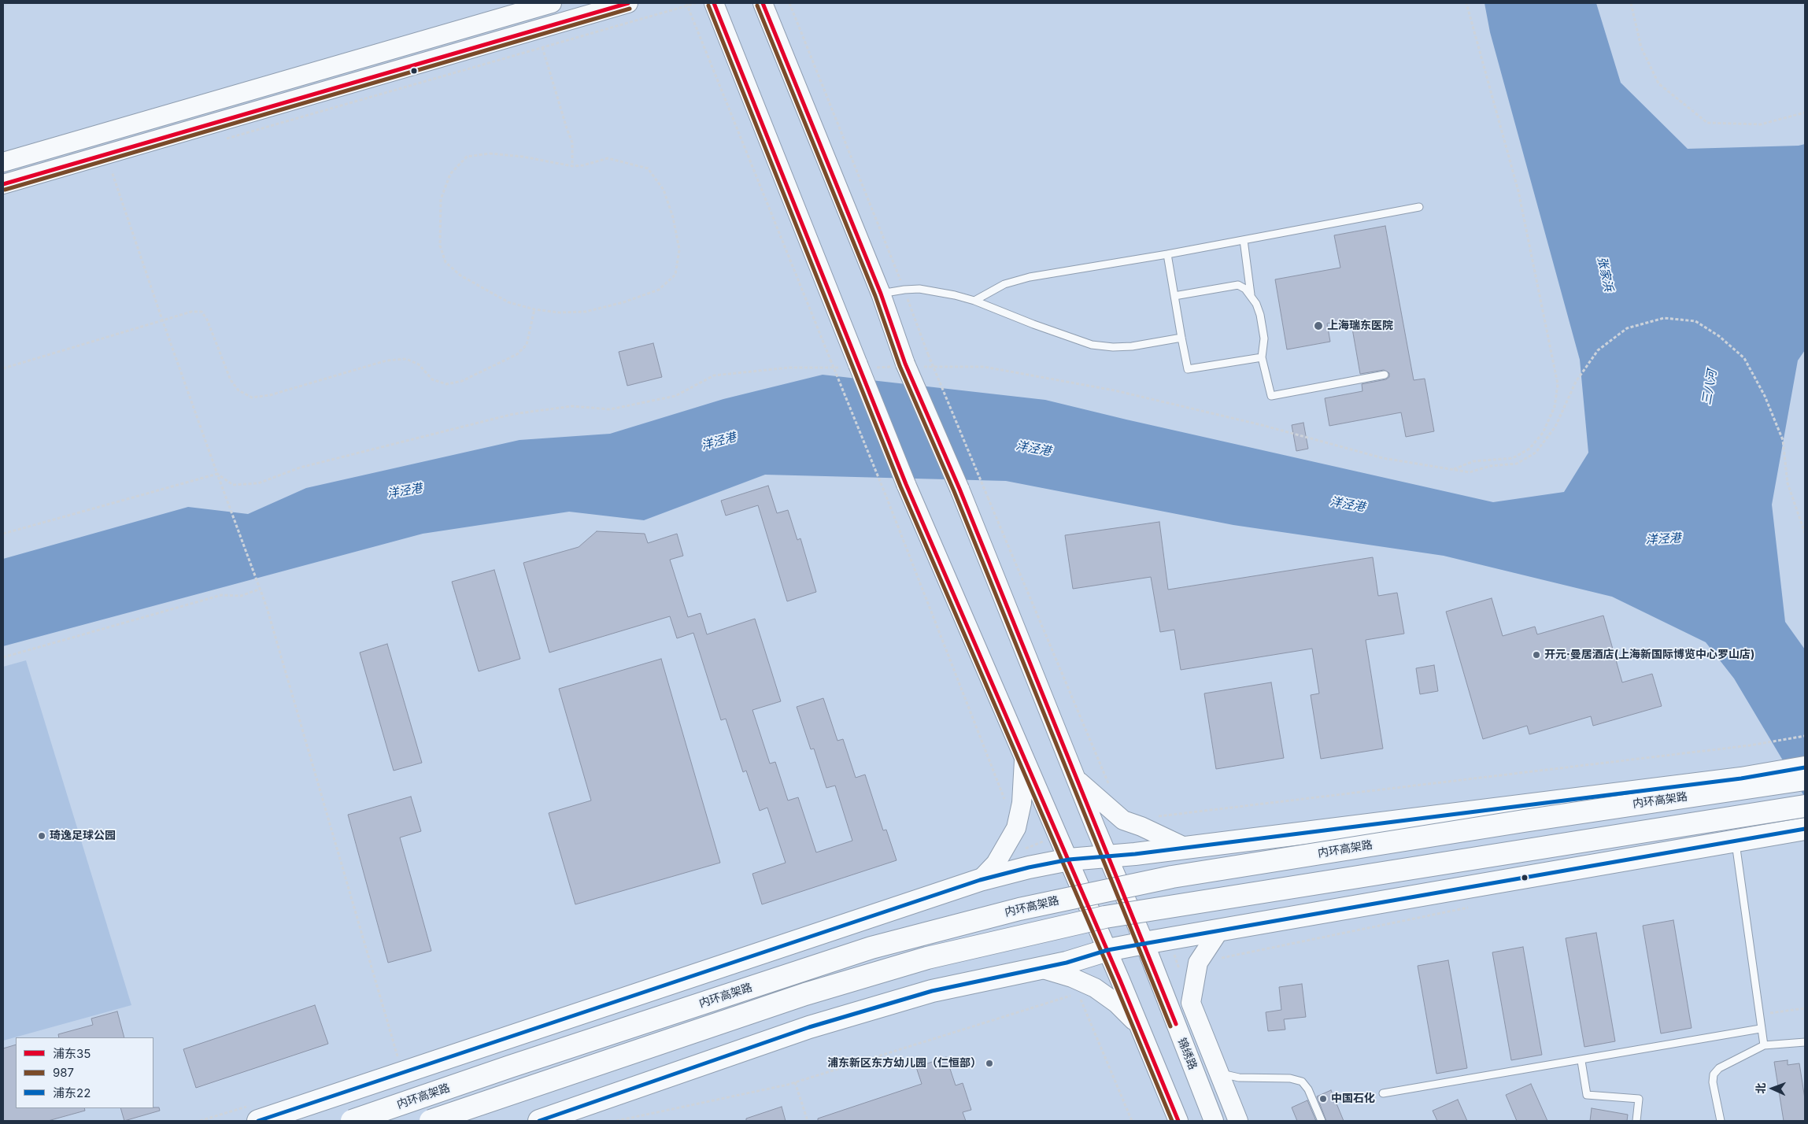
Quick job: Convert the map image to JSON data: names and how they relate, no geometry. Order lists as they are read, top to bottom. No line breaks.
{"streets":{"main road":["内环高架路","锦绣路"]},"water":["张家浜","三八河","洋泾港"],"places":["上海瑞东医院","开元·曼居酒店(上海新国际博览中心罗山店)","琦逸足球公园","浦东新区东方幼儿园（仁恒部）","中国石化"],"lines":["transit line 浦东35","transit line 987","transit line 浦东22"],"legend":["浦东35","987","浦东22"],"north":"left"}
